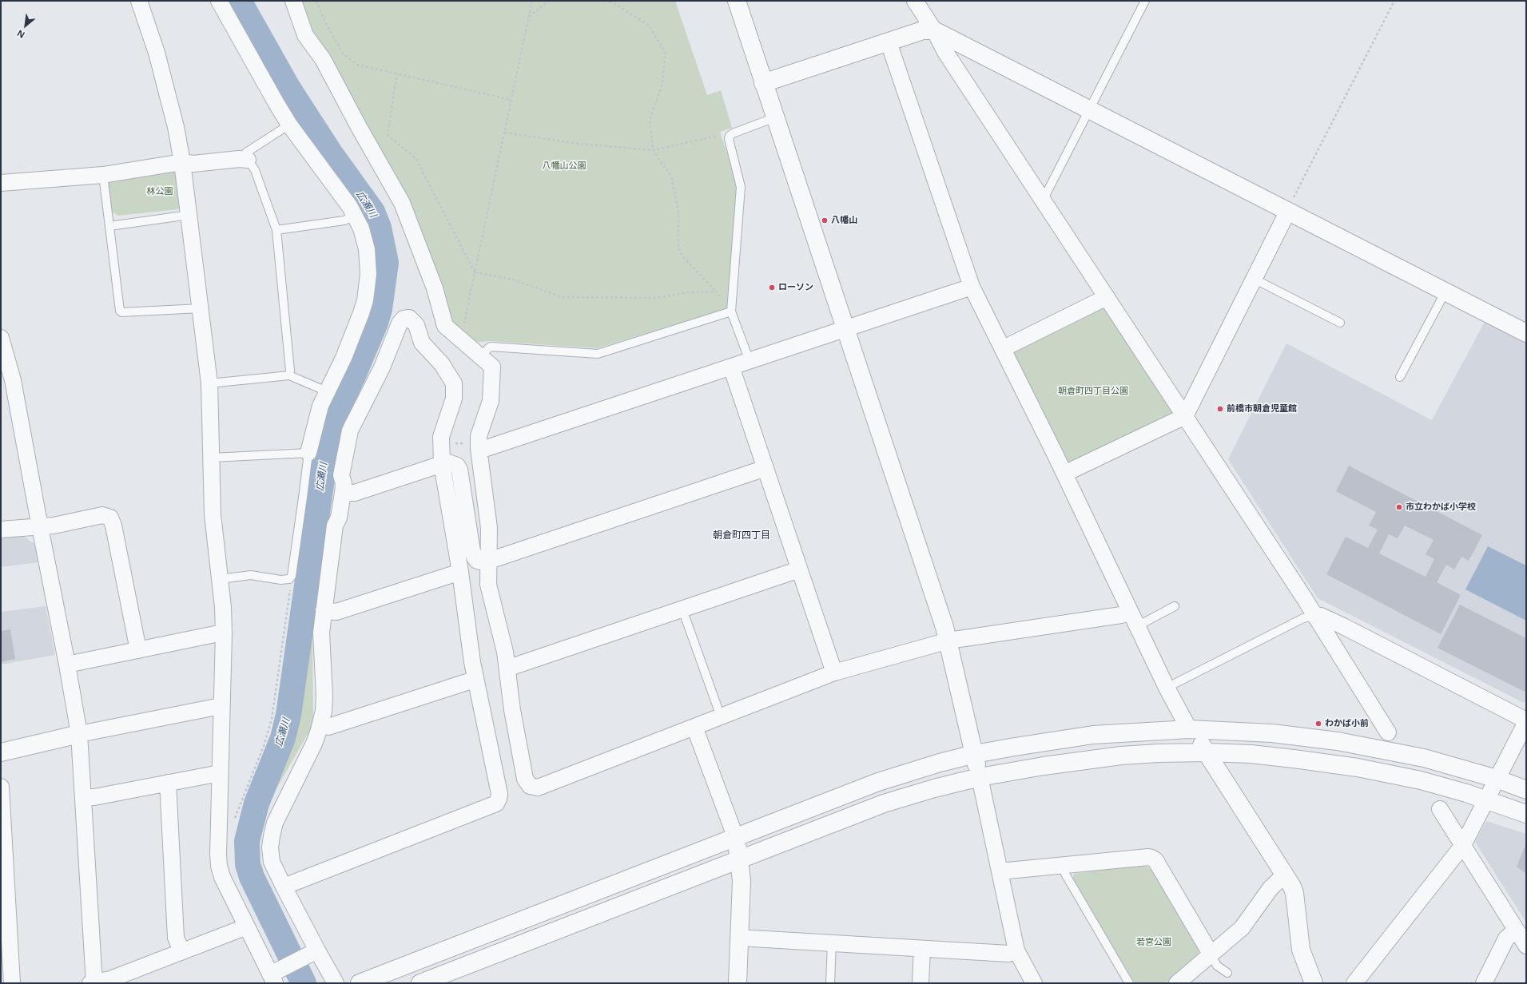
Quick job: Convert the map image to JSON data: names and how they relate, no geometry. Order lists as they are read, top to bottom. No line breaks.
{"districts":["朝倉町四丁目"],"water":["広瀬川"],"parks":["八幡山公園","林公園","朝倉町四丁目公園","若宮公園"],"places":["八幡山","ローソン","前橋市朝倉児童館","市立わかば小学校","わかば小前"],"north":"bottom left"}
